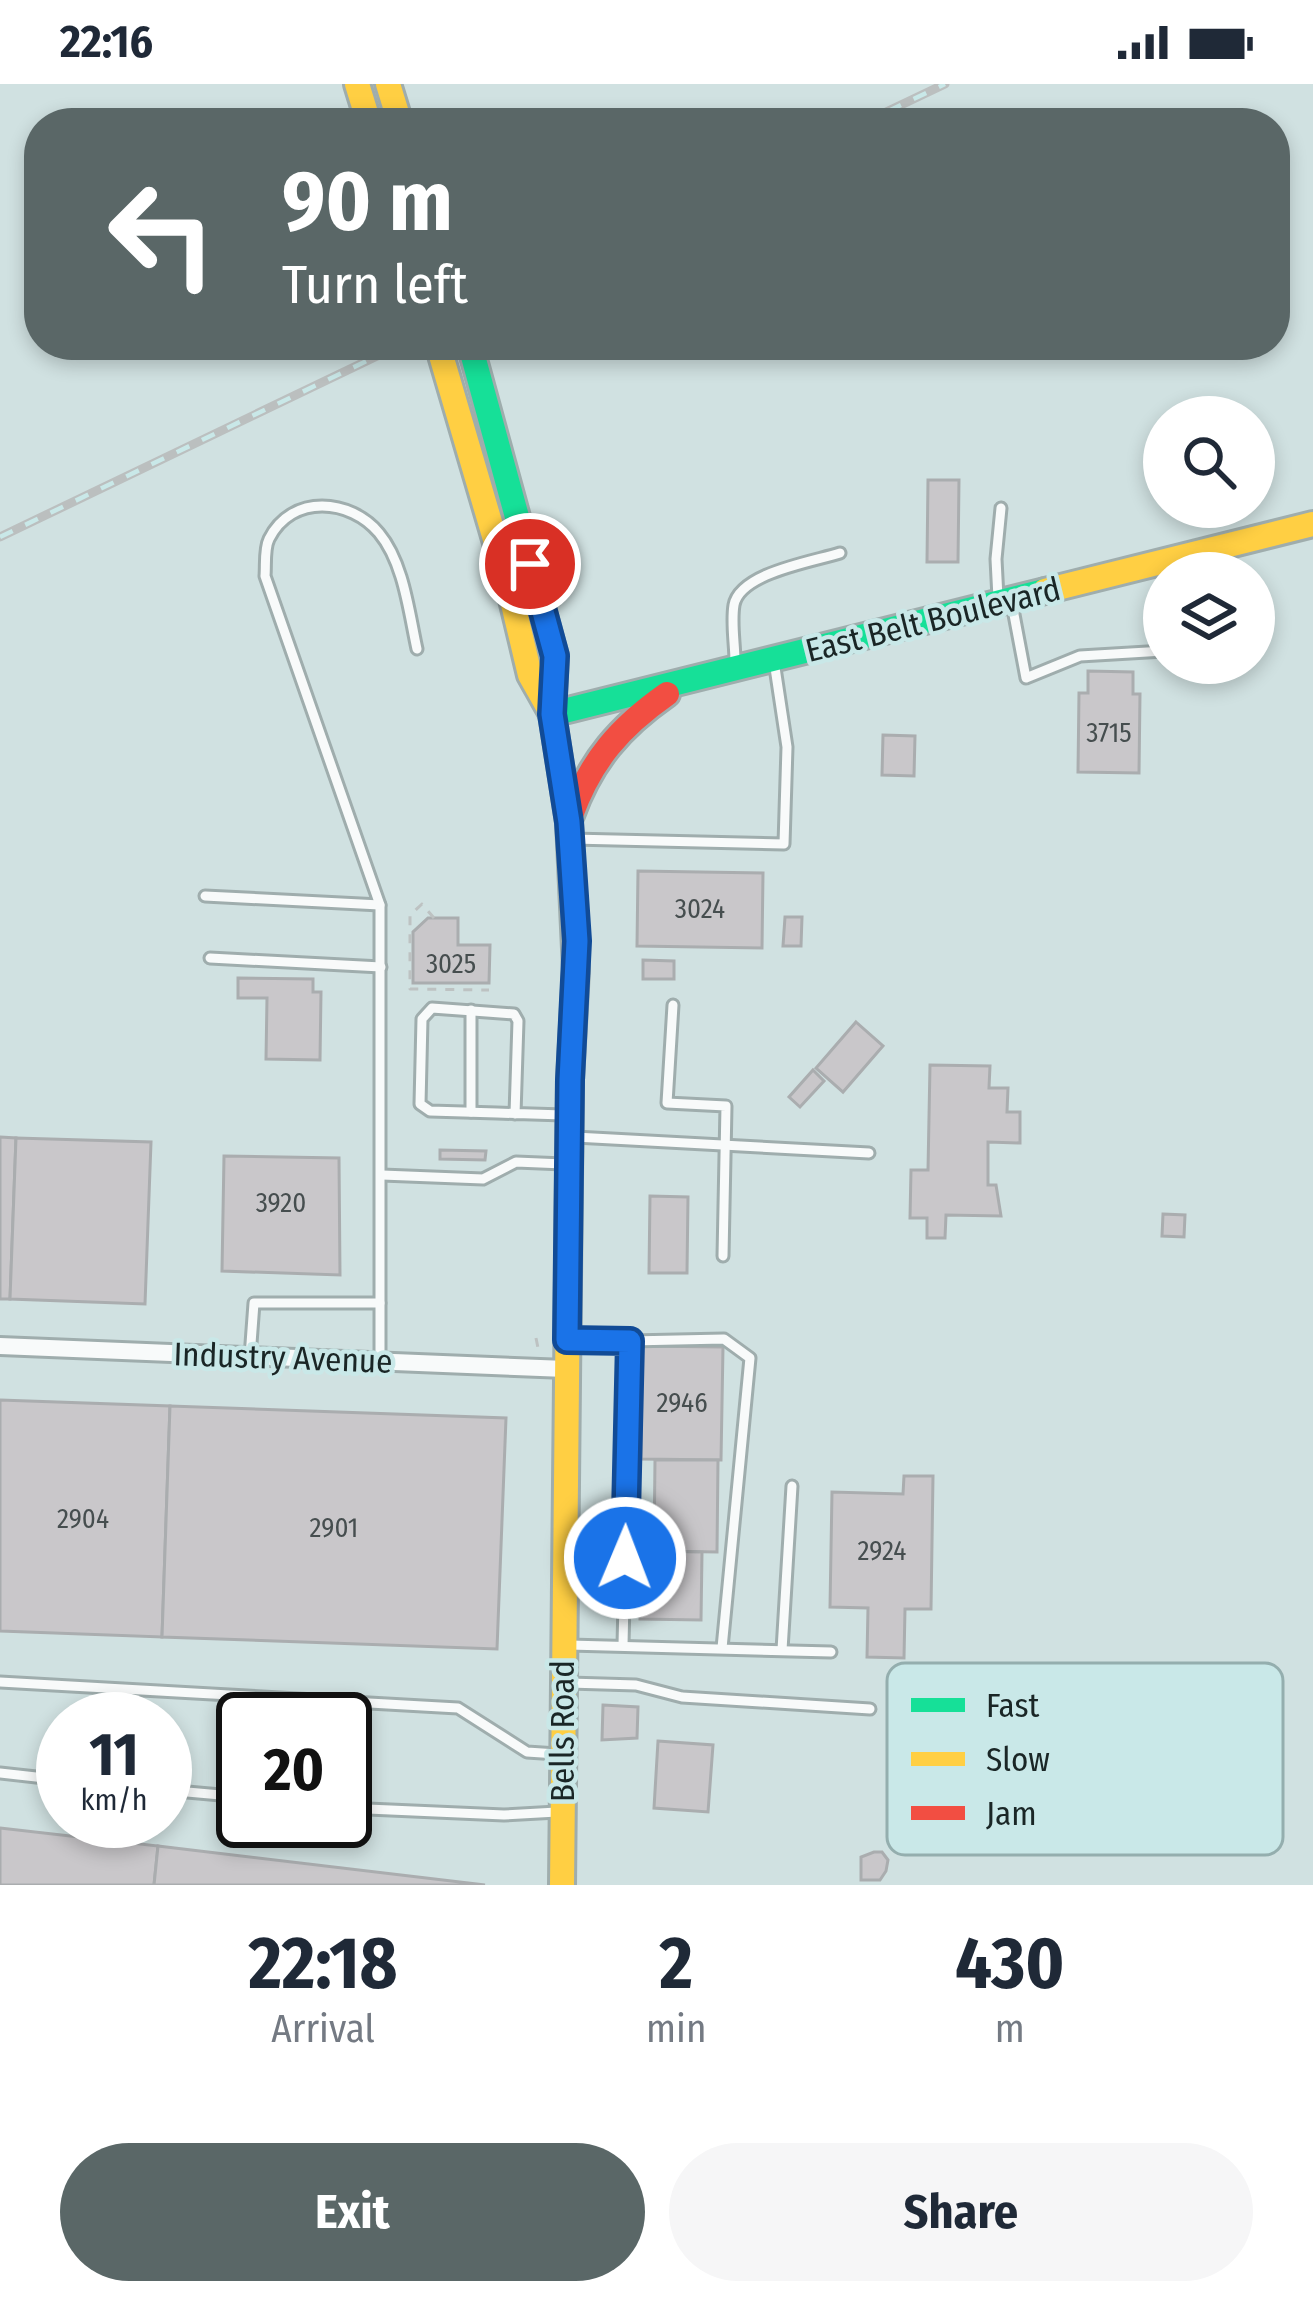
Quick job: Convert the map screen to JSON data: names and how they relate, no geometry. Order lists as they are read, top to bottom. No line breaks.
{"streets":{"main road":["East Belt Boulevard","Bells Road"],"street":["Industry Avenue"]},"crossings":[["East Belt Boulevard","Bells Road"],["Industry Avenue","Bells Road"]],"house_numbers":["3715","3024","3025","3920","2946","2904","2901","2924"],"legend":["Fast","Slow","Jam"],"page":{"status":"22:16","turn":["90 m","Turn left"],"speed":"11 km/h","limit":"20","eta":["22:18","Arrival","2","min","430","m"],"buttons":["Exit","Share"]}}
